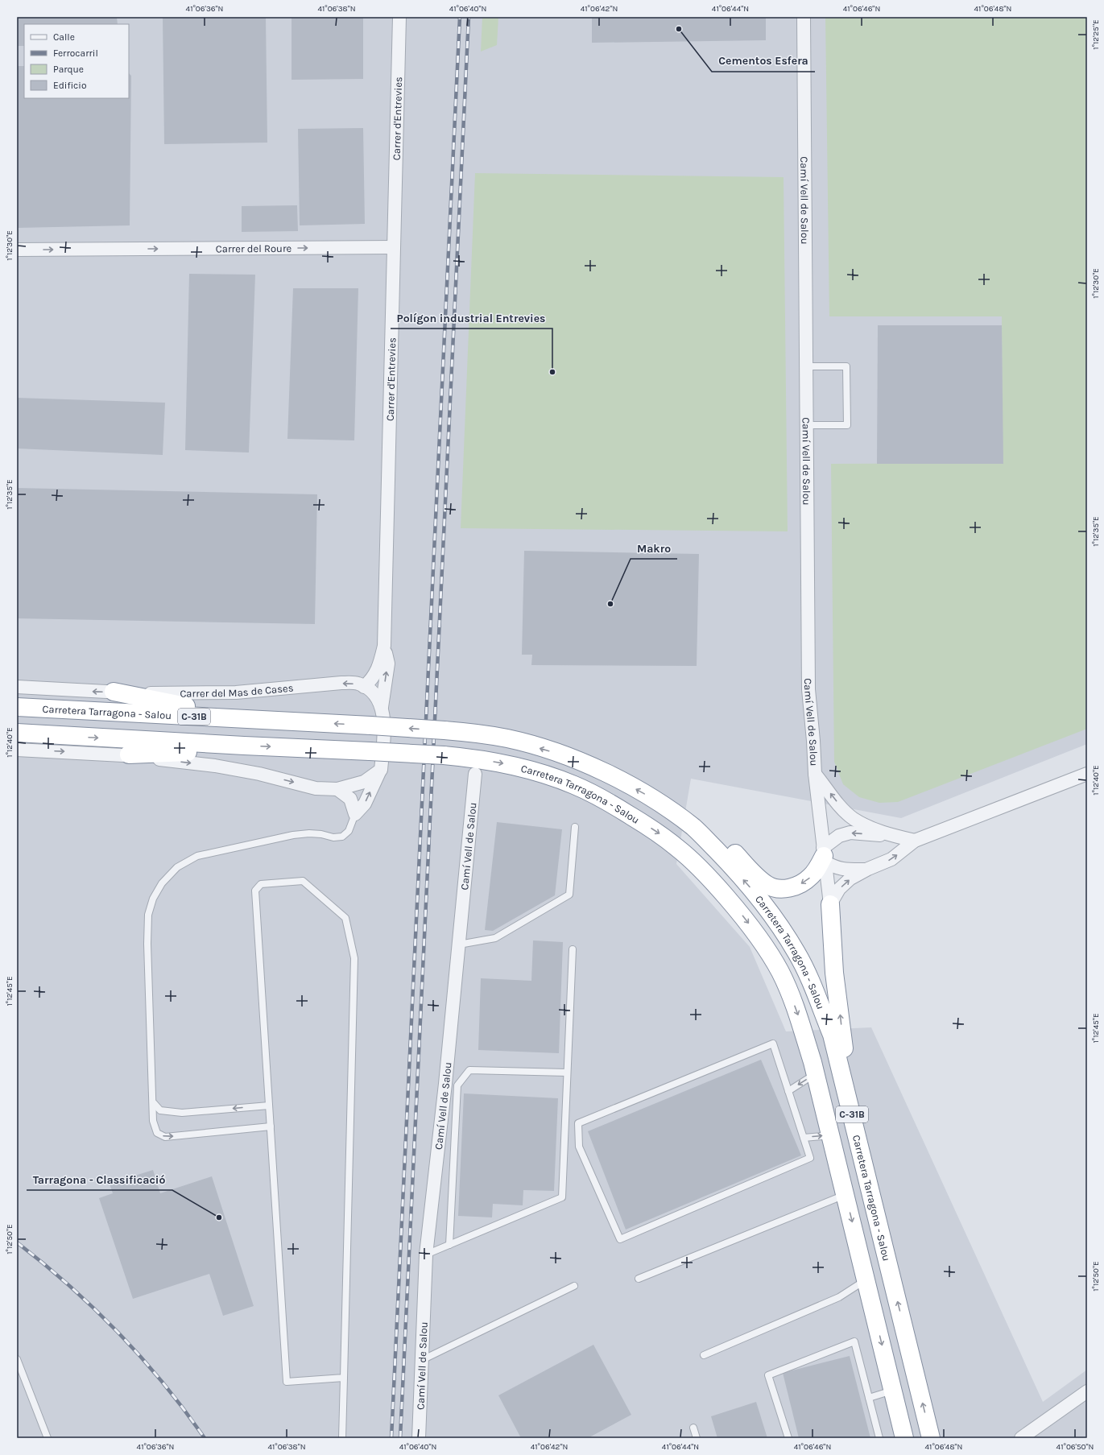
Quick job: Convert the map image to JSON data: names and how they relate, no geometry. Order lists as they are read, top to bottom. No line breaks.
{"streets":{"highway":["Carretera Tarragona - Salou","C-31B"],"street":["Carrer d'Entrevies","Camí Vell de Salou","Carrer del Roure","Carrer del Mas de Cases"]},"crossings":[["Carrer d'Entrevies","Carrer del Roure"],["Carrer d'Entrevies","Carrer del Mas de Cases"],["Carretera Tarragona - Salou","C-31B"]],"one_way":["Carrer del Roure"],"places":["Cementos Esfera","Polígon industrial Entrevies","Makro","Tarragona - Classificació"],"legend":["Calle","Ferrocarril","Parque","Edificio"],"coordinates":["41°06'36\"N","41°06'38\"N","41°06'40\"N","41°06'42\"N","41°06'44\"N","41°06'46\"N","41°06'48\"N","1°12'25\"E","1°12'30\"E","1°12'35\"E","1°12'40\"E","1°12'45\"E","1°12'50\"E","41°06'50\"N"]}
